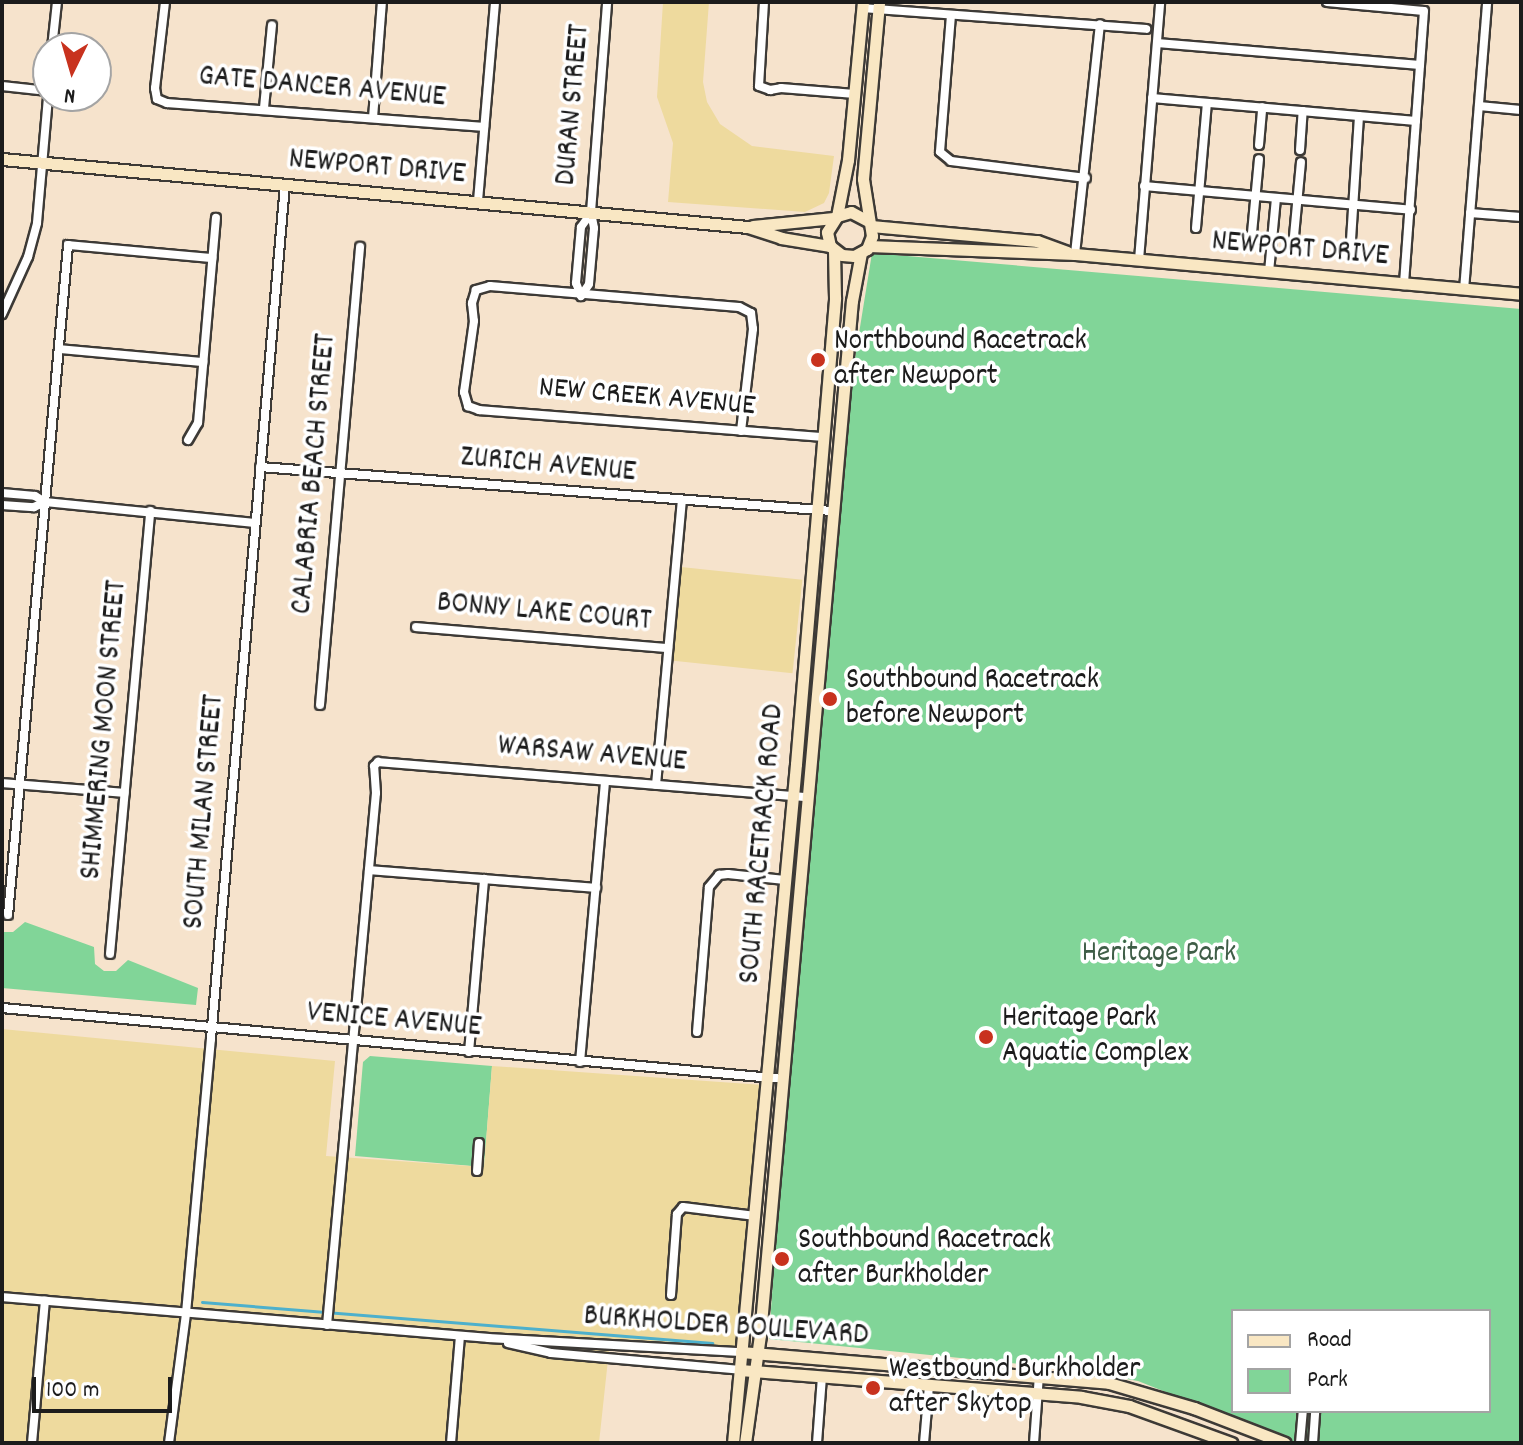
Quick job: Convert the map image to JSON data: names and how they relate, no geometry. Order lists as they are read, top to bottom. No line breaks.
{"streets":{"main road":["NEWPORT DRIVE","SOUTH RACETRACK ROAD","BURKHOLDER BOULEVARD"],"street":["GATE DANCER AVENUE","DURAN STREET","NEW CREEK AVENUE","ZURICH AVENUE","CALABRIA BEACH STREET","BONNY LAKE COURT","SHIMMERING MOON STREET","WARSAW AVENUE","SOUTH MILAN STREET","VENICE AVENUE"]},"crossings":[["DURAN STREET","NEWPORT DRIVE"],["DURAN STREET","NEW CREEK AVENUE"],["NEWPORT DRIVE","SOUTH MILAN STREET"],["NEWPORT DRIVE","SOUTH RACETRACK ROAD"],["NEW CREEK AVENUE","SOUTH RACETRACK ROAD"],["ZURICH AVENUE","CALABRIA BEACH STREET"],["ZURICH AVENUE","SOUTH MILAN STREET"],["ZURICH AVENUE","SOUTH RACETRACK ROAD"],["WARSAW AVENUE","SOUTH RACETRACK ROAD"],["SOUTH MILAN STREET","VENICE AVENUE"],["SOUTH MILAN STREET","BURKHOLDER BOULEVARD"],["SOUTH RACETRACK ROAD","VENICE AVENUE"],["SOUTH RACETRACK ROAD","BURKHOLDER BOULEVARD"]],"parks":["Heritage Park"],"places":["Northbound Racetrack after Newport","Southbound Racetrack before Newport","Heritage Park Aquatic Complex","Southbound Racetrack after Burkholder","Westbound Burkholder after Skytop"],"legend":["Road","Park"],"scale_bar":"100 m","north":"bottom"}
